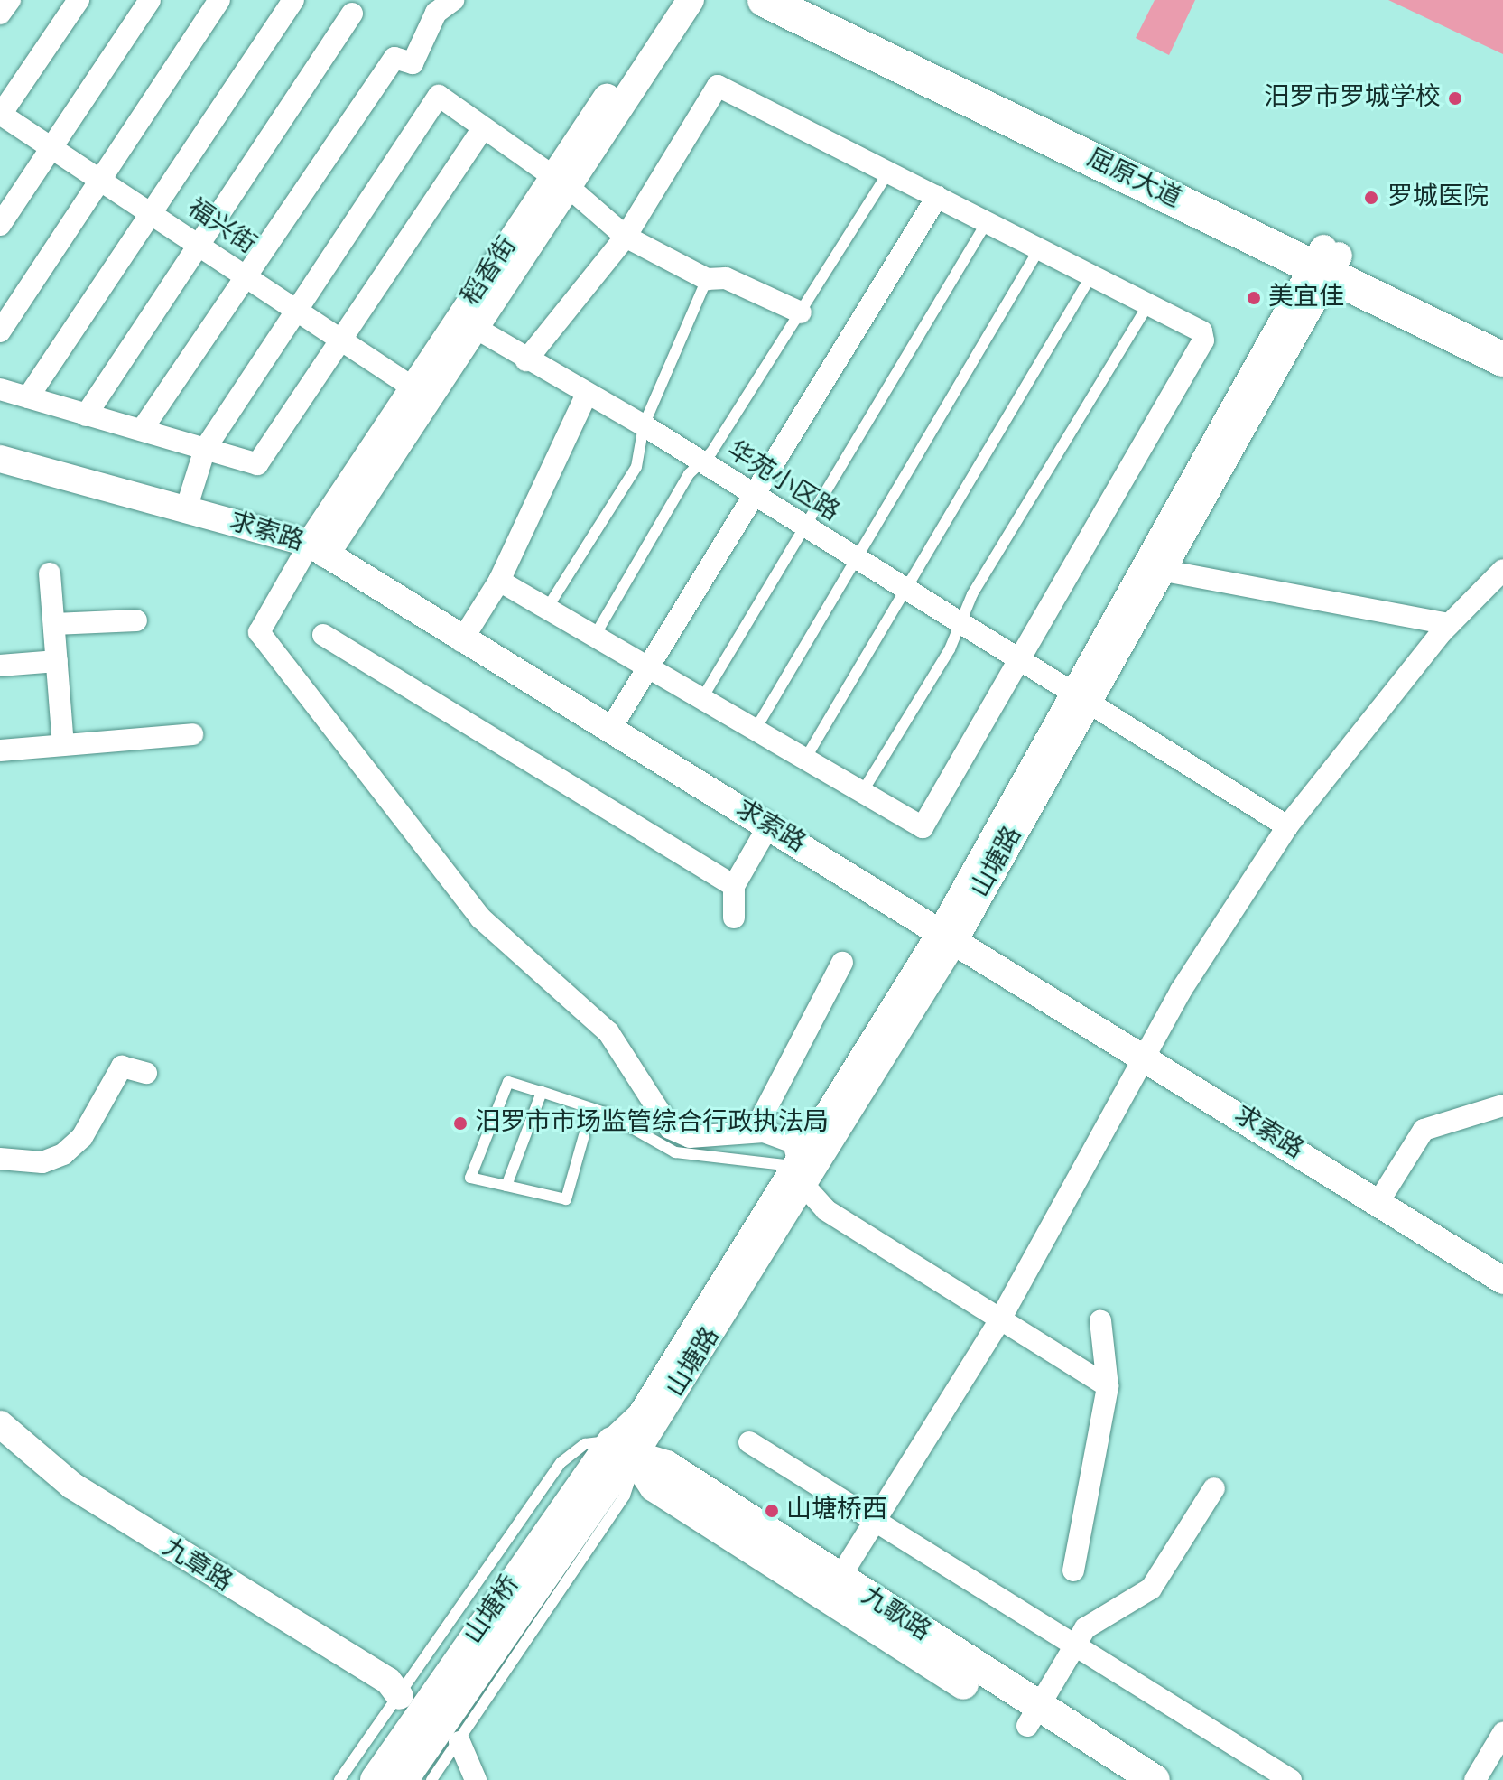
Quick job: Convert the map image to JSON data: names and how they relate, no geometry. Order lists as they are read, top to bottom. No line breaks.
{"streets":{"main road":["屈原大道","山塘桥","九歌路"],"street":["福兴街","稻香街","华苑小区路","求索路","山塘路","九章路"]},"crossings":[["屈原大道","山塘路"],["福兴街","稻香街"],["稻香街","华苑小区路"],["稻香街","求索路"],["华苑小区路","山塘路"],["求索路","山塘路"],["山塘路","山塘桥"],["山塘路","九歌路"],["山塘桥","九歌路"]],"places":["汨罗市罗城学校","罗城医院","美宜佳","汨罗市市场监管综合行政执法局","山塘桥西"]}
